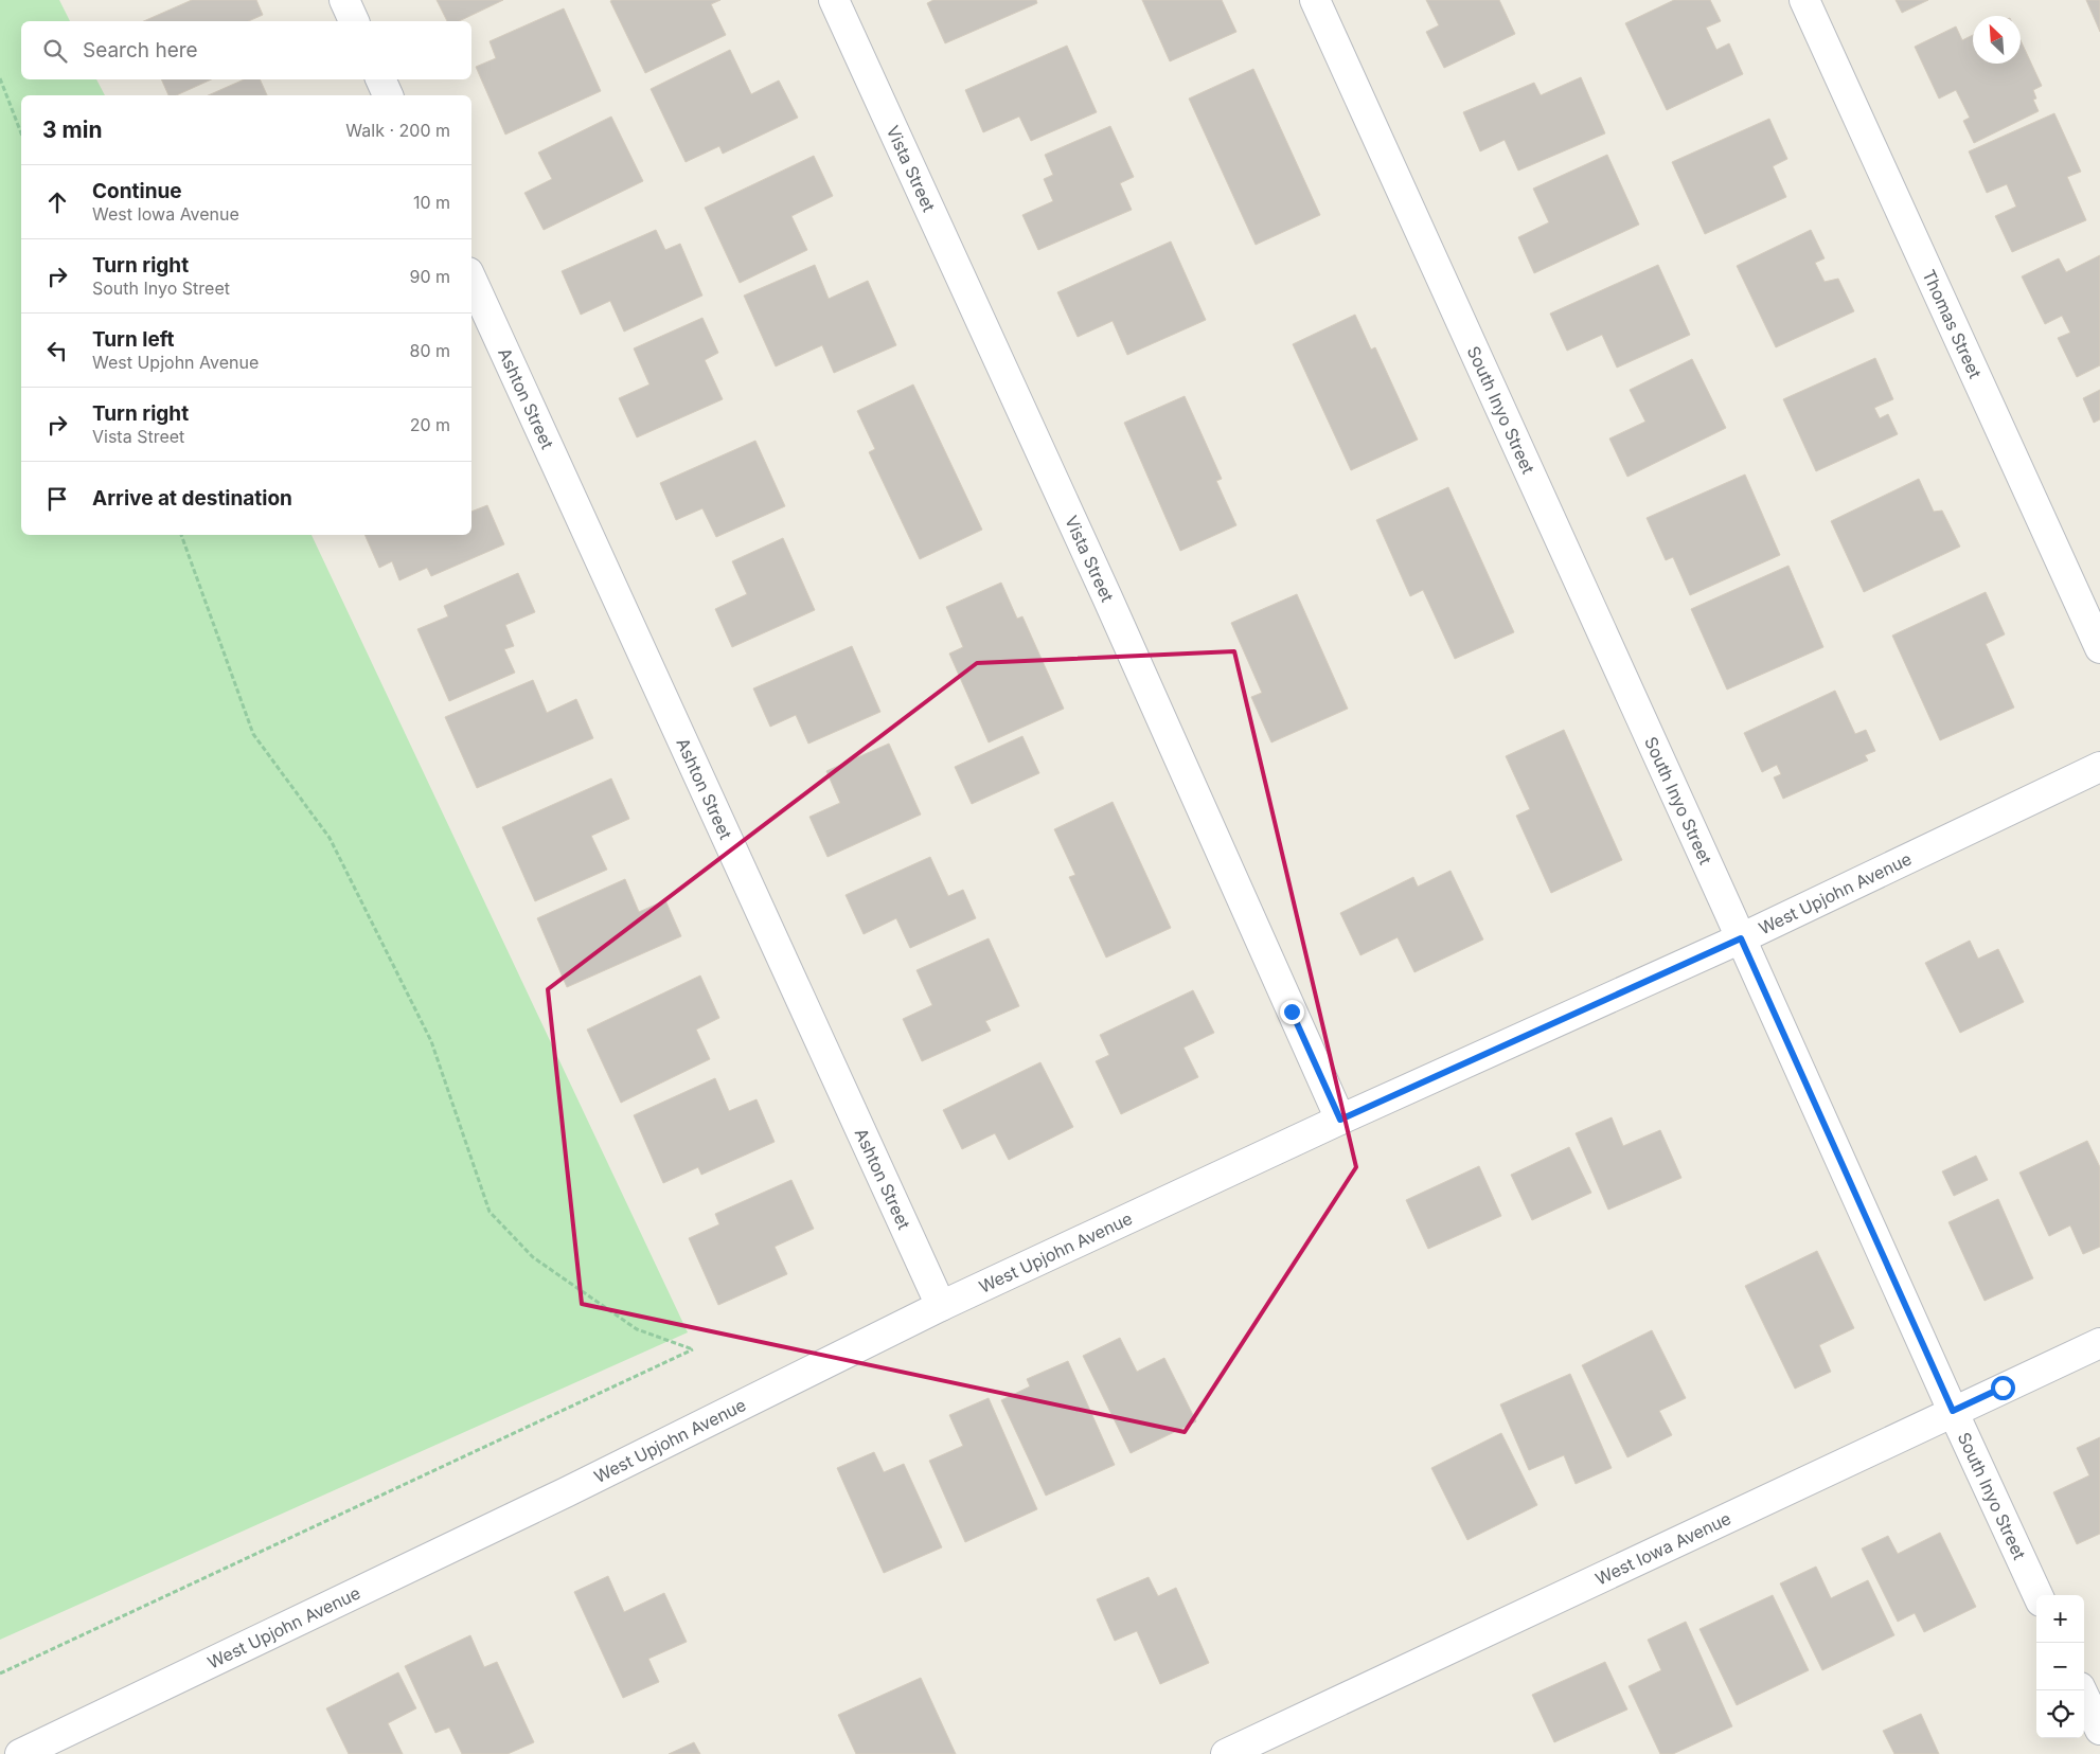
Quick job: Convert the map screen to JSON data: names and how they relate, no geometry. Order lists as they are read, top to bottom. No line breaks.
{"streets":{"street":["Vista Street","Thomas Street","Ashton Street","South Inyo Street","West Upjohn Avenue","West Iowa Avenue"]},"crossings":[["Vista Street","West Upjohn Avenue"],["Ashton Street","West Upjohn Avenue"],["South Inyo Street","West Upjohn Avenue"],["South Inyo Street","West Iowa Avenue"]],"north":"top left","page":{"search":"Search here","heading":["3 min","Walk · 200 m"],"list":[["Continue","West Iowa Avenue","10 m"],["Turn right","South Inyo Street","90 m"],["Turn left","West Upjohn Avenue","80 m"],["Turn right","Vista Street","20 m"],"Arrive at destination"],"map_buttons":["+","−"]}}
